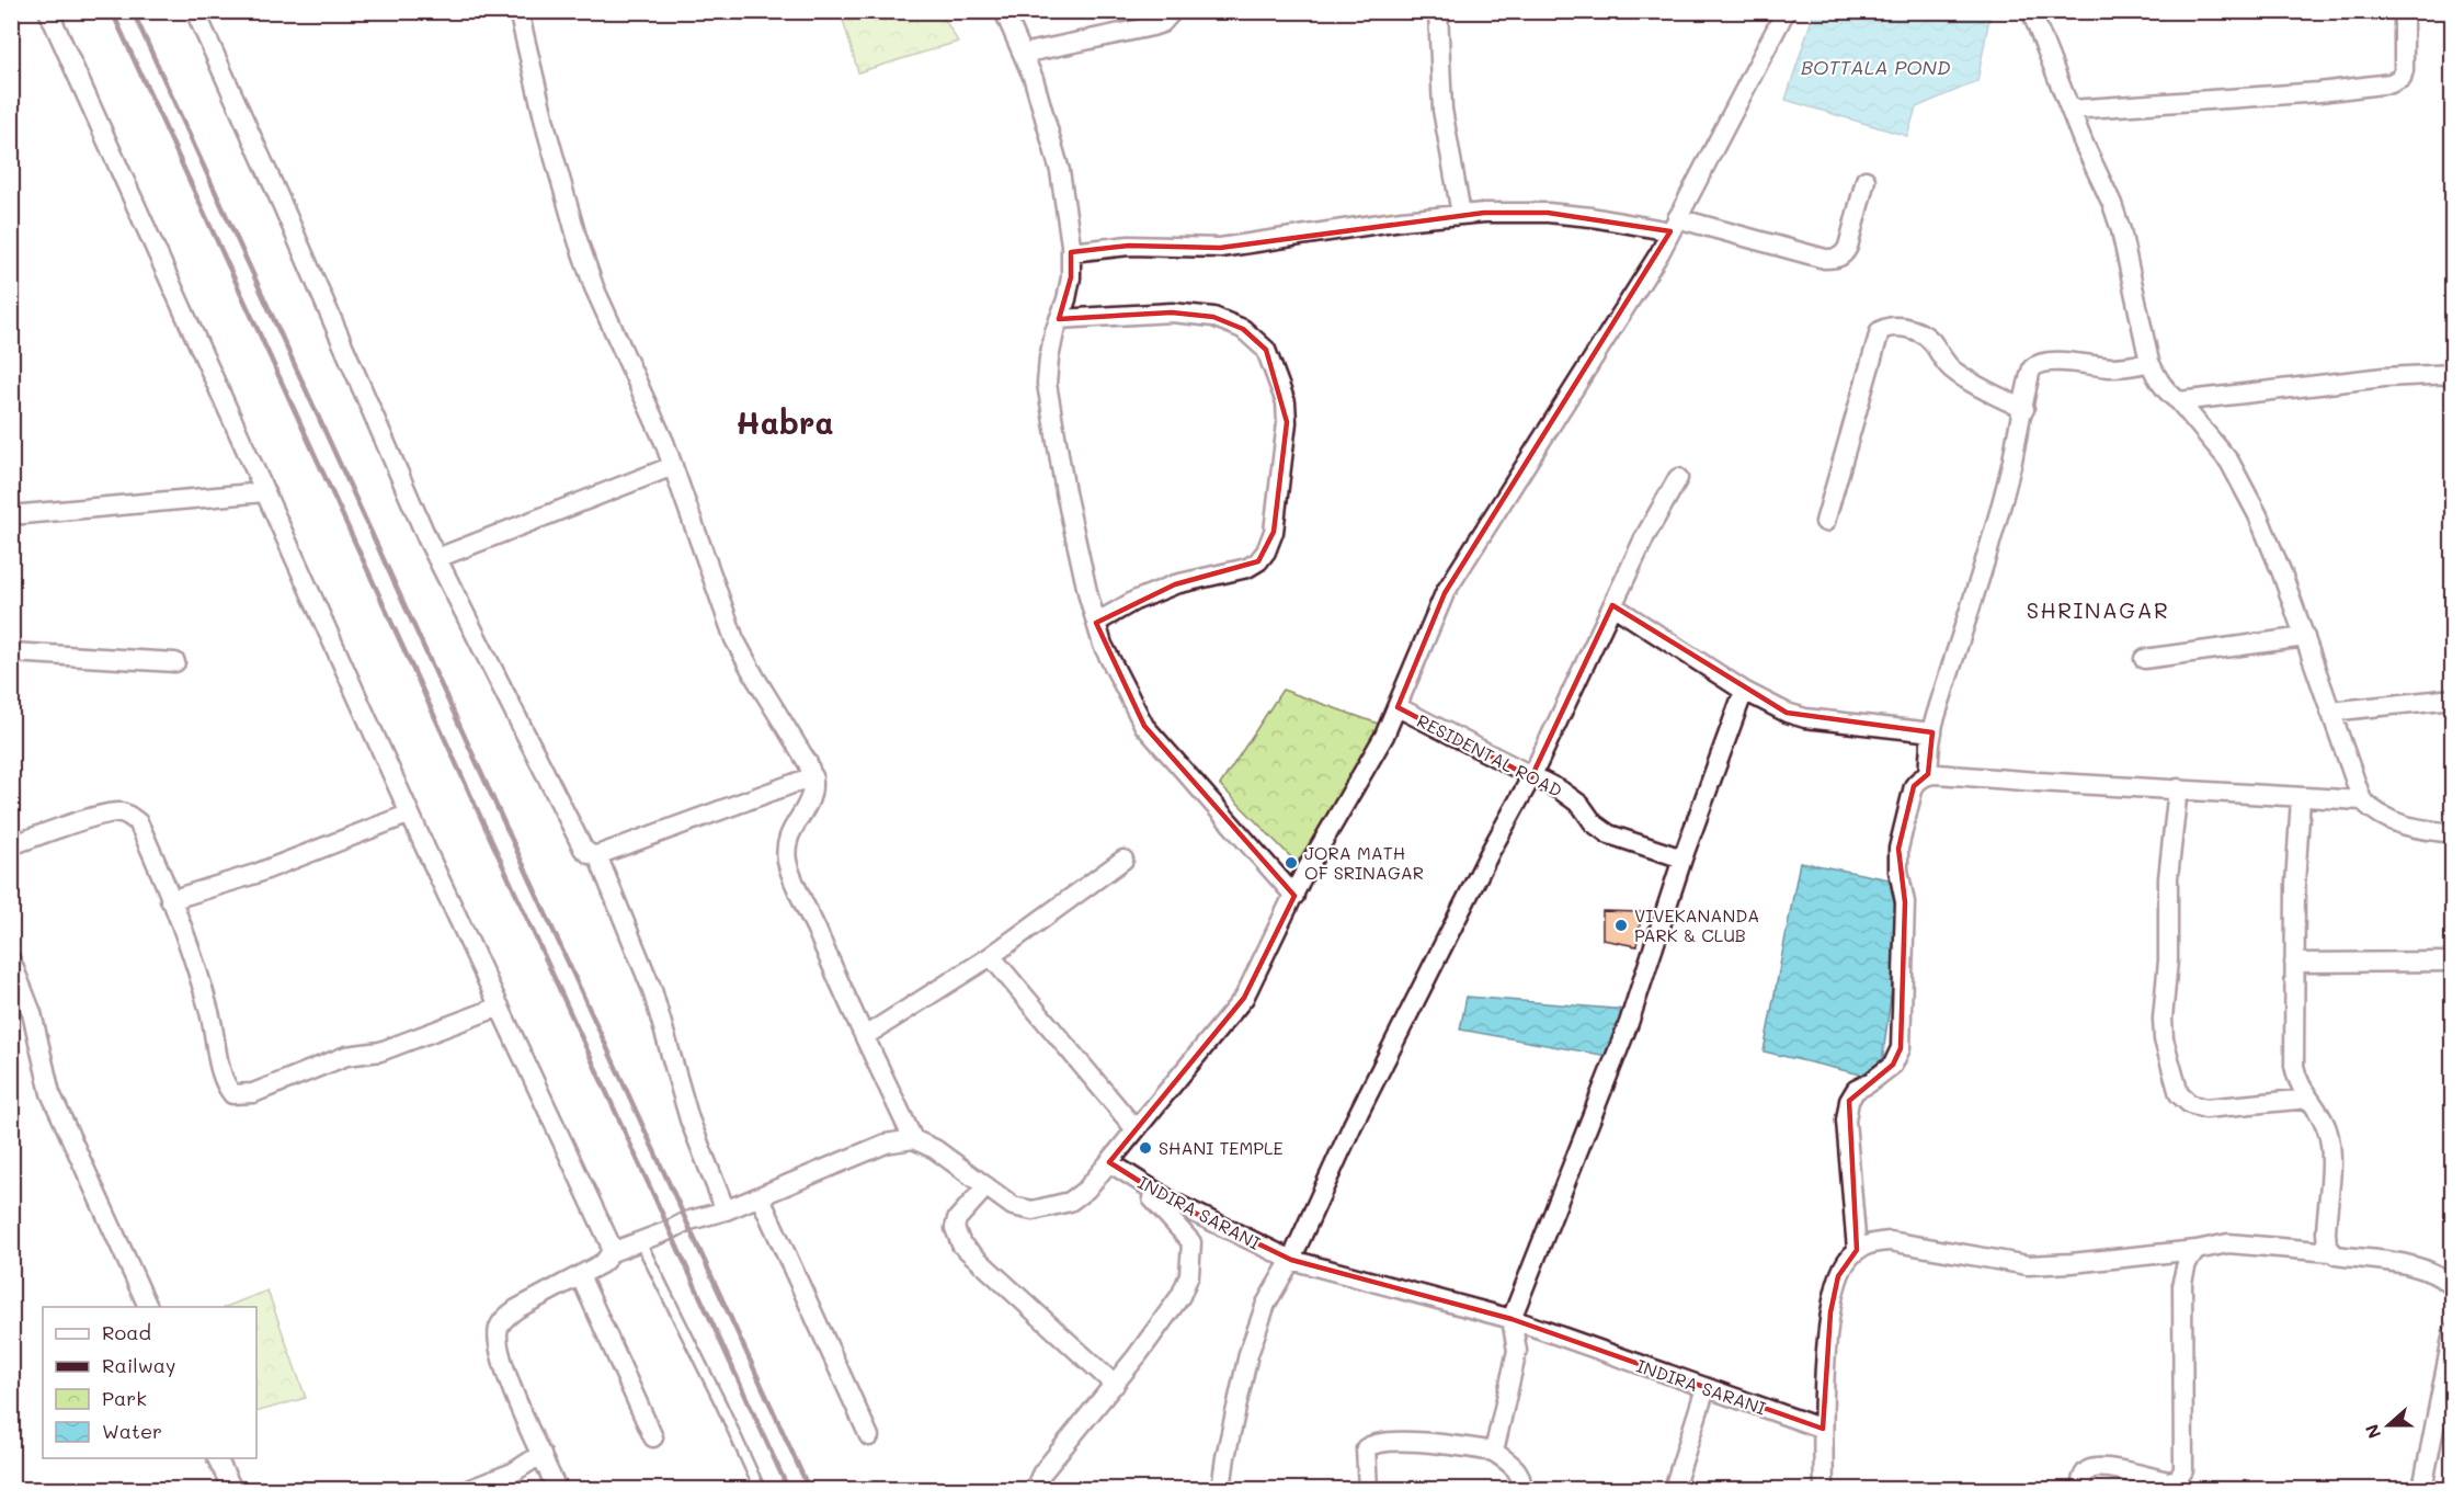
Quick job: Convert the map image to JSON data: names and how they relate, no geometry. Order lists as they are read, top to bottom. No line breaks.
{"streets":{"street":["RESIDENTAL ROAD","INDIRA SARANI"]},"districts":["Habra","SHRINAGAR"],"water":["BOTTALA POND"],"places":["JORA MATH OF SRINAGAR","VIVEKANANDA PARK & CLUB","SHANI TEMPLE"],"legend":["Road","Railway","Park","Water"],"north":"left"}
